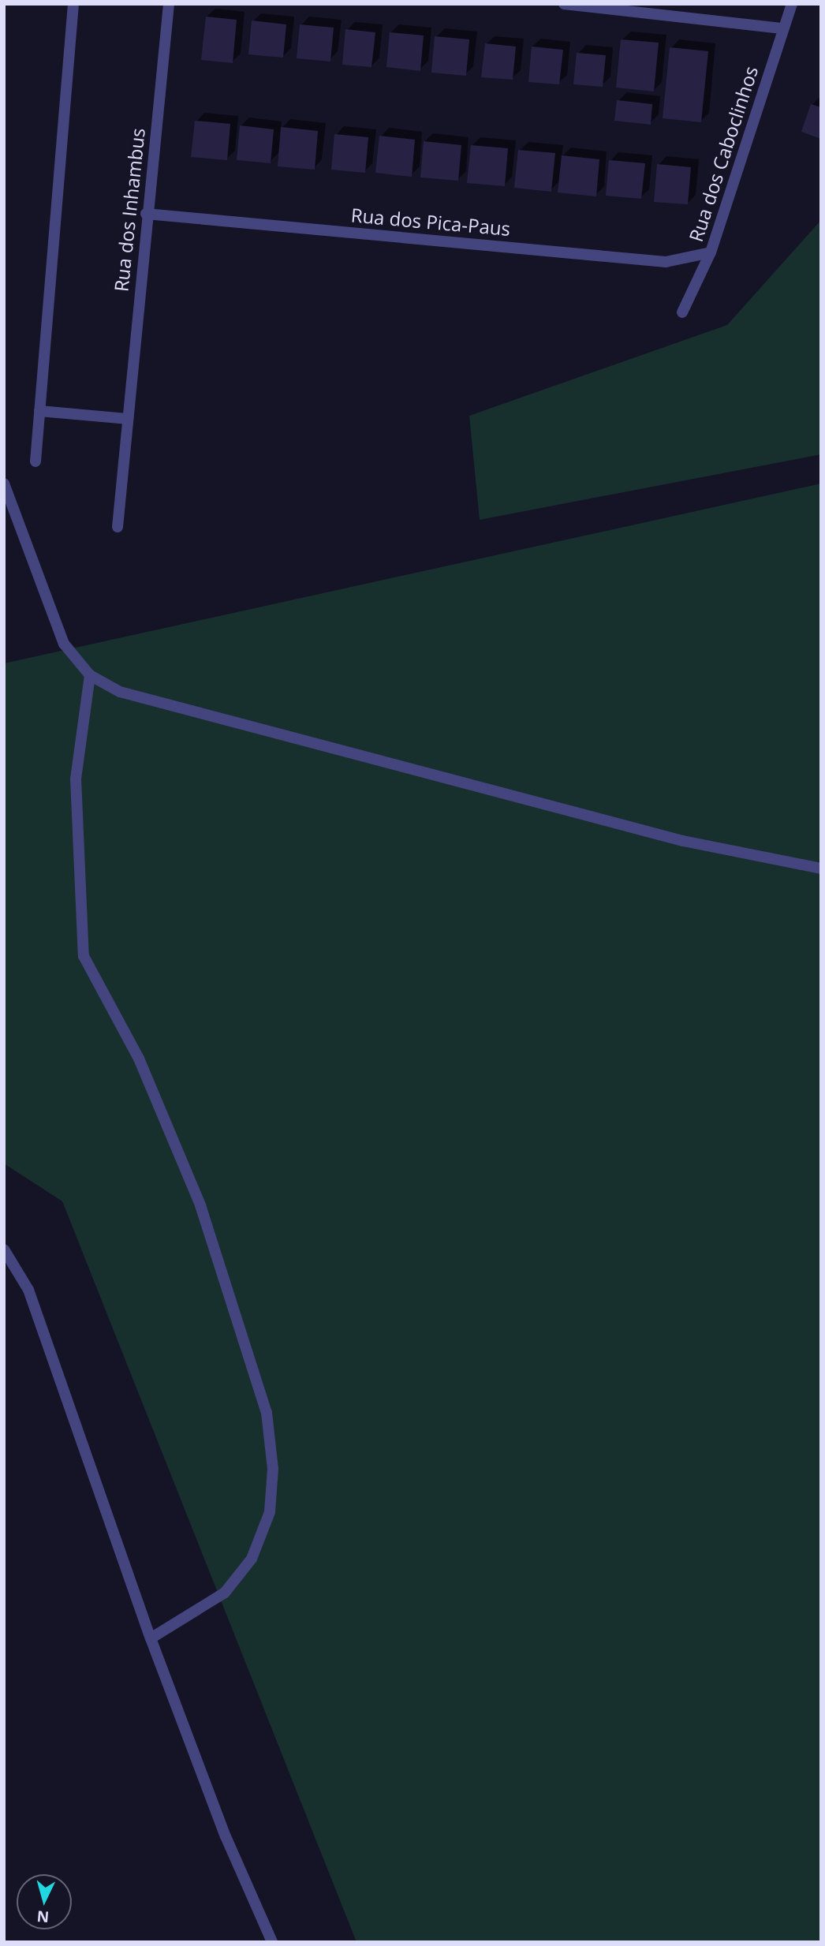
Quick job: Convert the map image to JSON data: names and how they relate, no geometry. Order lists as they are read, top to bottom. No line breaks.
{"streets":{"street":["Rua dos Caboclinhos","Rua dos Inhambus","Rua dos Pica-Paus"]},"crossings":[["Rua dos Caboclinhos","Rua dos Pica-Paus"],["Rua dos Inhambus","Rua dos Pica-Paus"]],"north":"bottom"}
